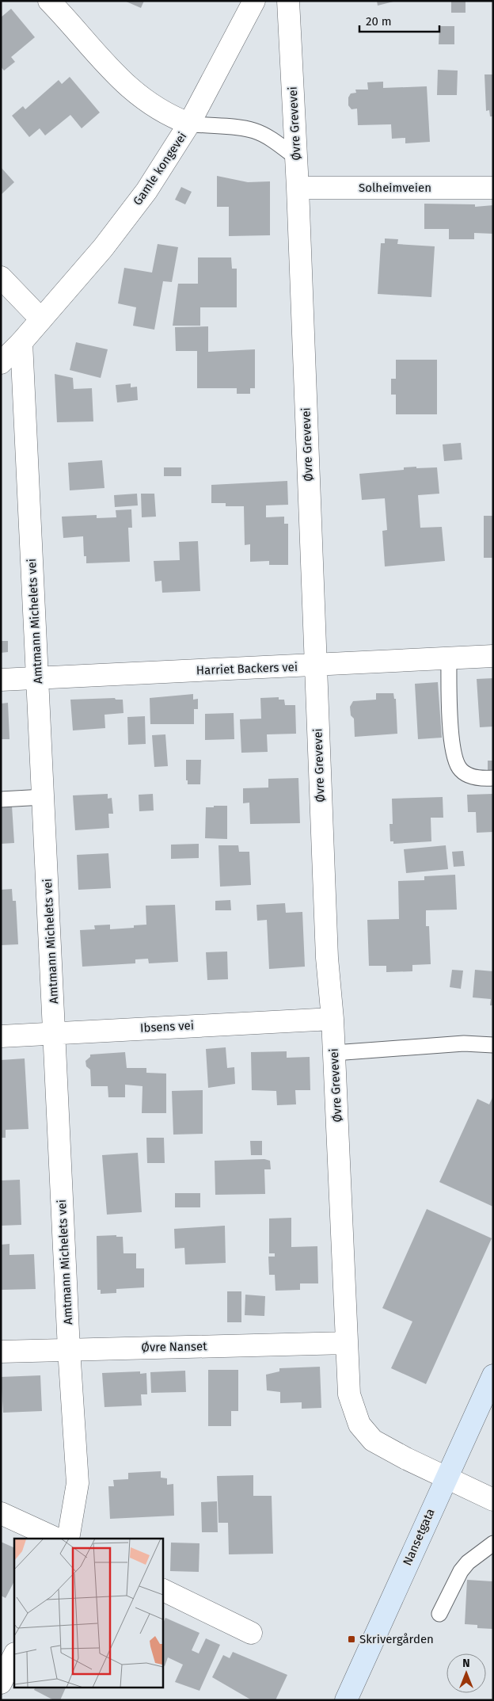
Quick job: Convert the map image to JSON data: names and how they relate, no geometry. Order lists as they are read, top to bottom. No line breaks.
{"streets":{"main road":["Nansetgata"],"street":["Øvre Grevevei","Gamle kongevei","Solheimveien","Amtmann Michelets vei","Harriet Backers vei","Ibsens vei","Øvre Nanset"]},"crossings":[["Øvre Grevevei","Solheimveien"],["Øvre Grevevei","Harriet Backers vei"],["Øvre Grevevei","Ibsens vei"],["Øvre Grevevei","Øvre Nanset"],["Øvre Grevevei","Nansetgata"],["Gamle kongevei","Amtmann Michelets vei"],["Amtmann Michelets vei","Harriet Backers vei"],["Amtmann Michelets vei","Ibsens vei"],["Amtmann Michelets vei","Øvre Nanset"]],"places":{"transit":["Skrivergården"]},"scale_bar":"20 m","north":"top"}
